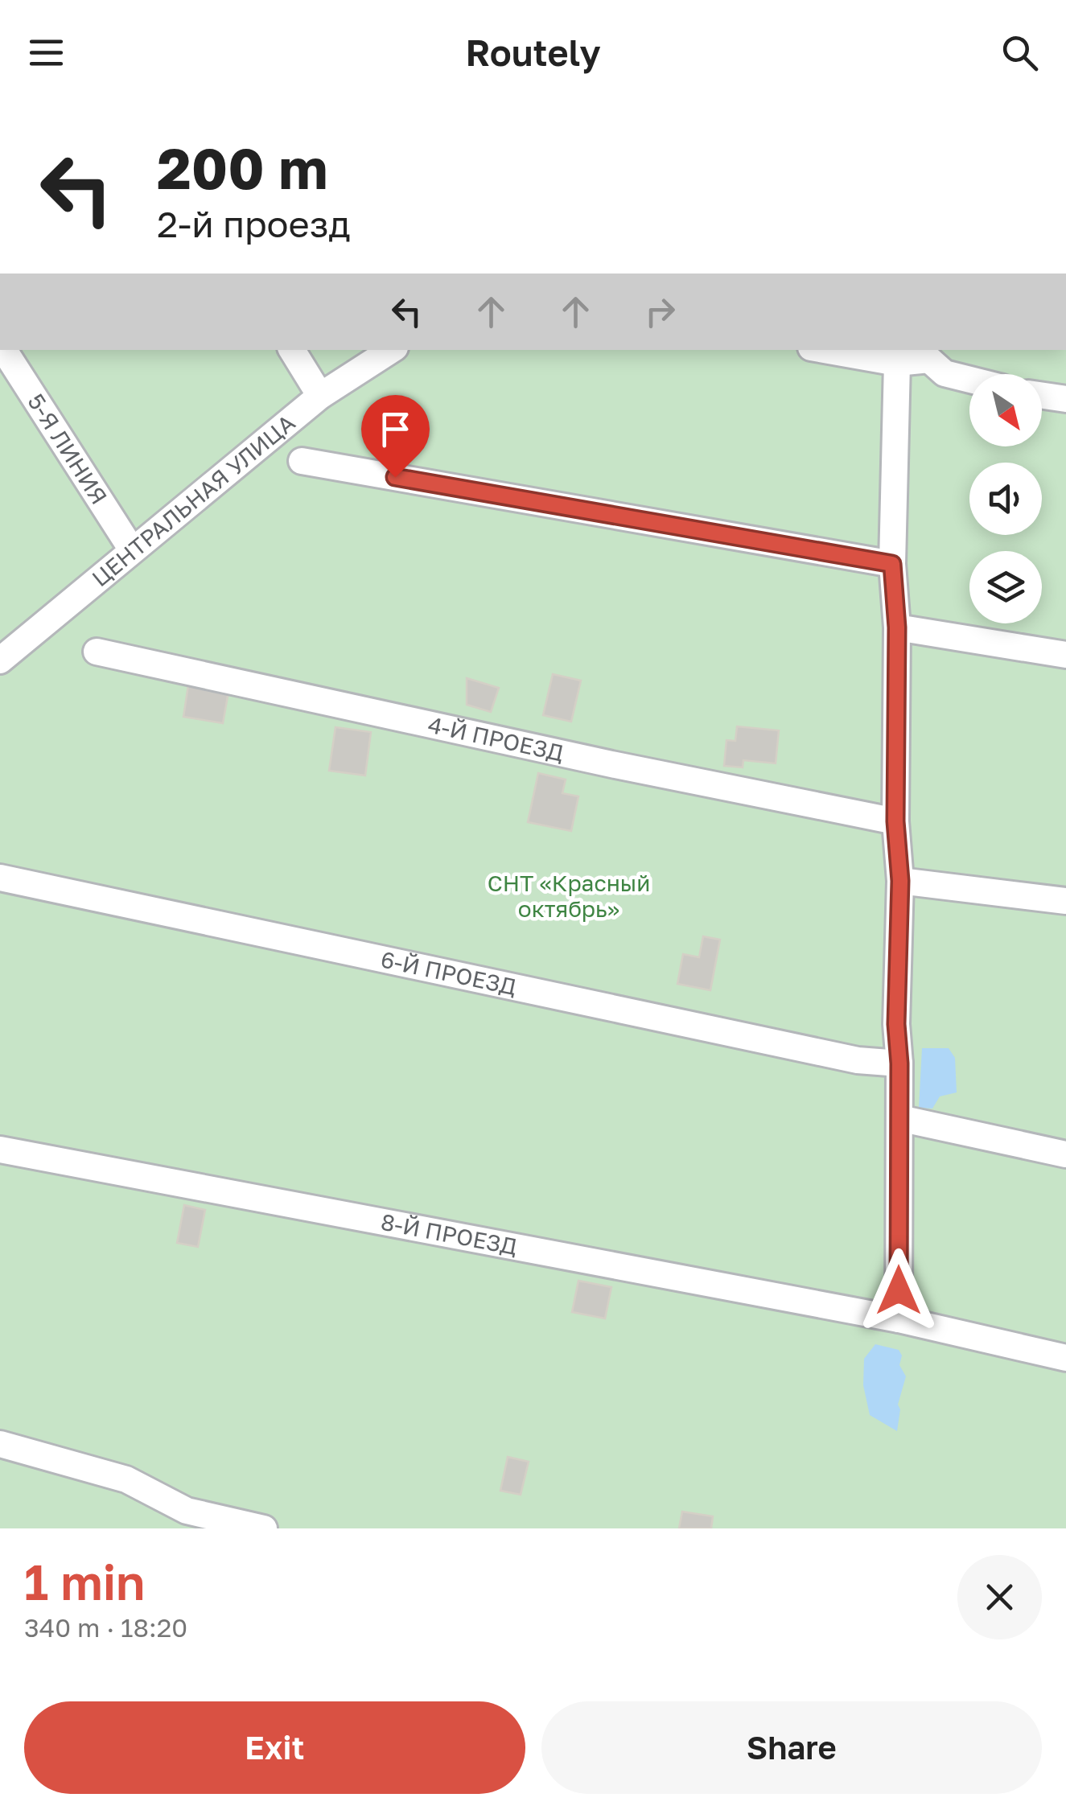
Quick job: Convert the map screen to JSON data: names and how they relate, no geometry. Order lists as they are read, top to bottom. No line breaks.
{"streets":{"street":["5-Я ЛИНИЯ","ЦЕНТРАЛЬНАЯ УЛИЦА","4-Й ПРОЕЗД","6-Й ПРОЕЗД","8-Й ПРОЕЗД"]},"crossings":[["5-Я ЛИНИЯ","ЦЕНТРАЛЬНАЯ УЛИЦА"]],"parks":["СНТ «Красный октябрь»"],"north":"bottom right","page":{"header":"Routely","turn":["200 m","2-й проезд"],"heading":["1 min","340 m · 18:20"],"buttons":["Exit","Share"]}}
